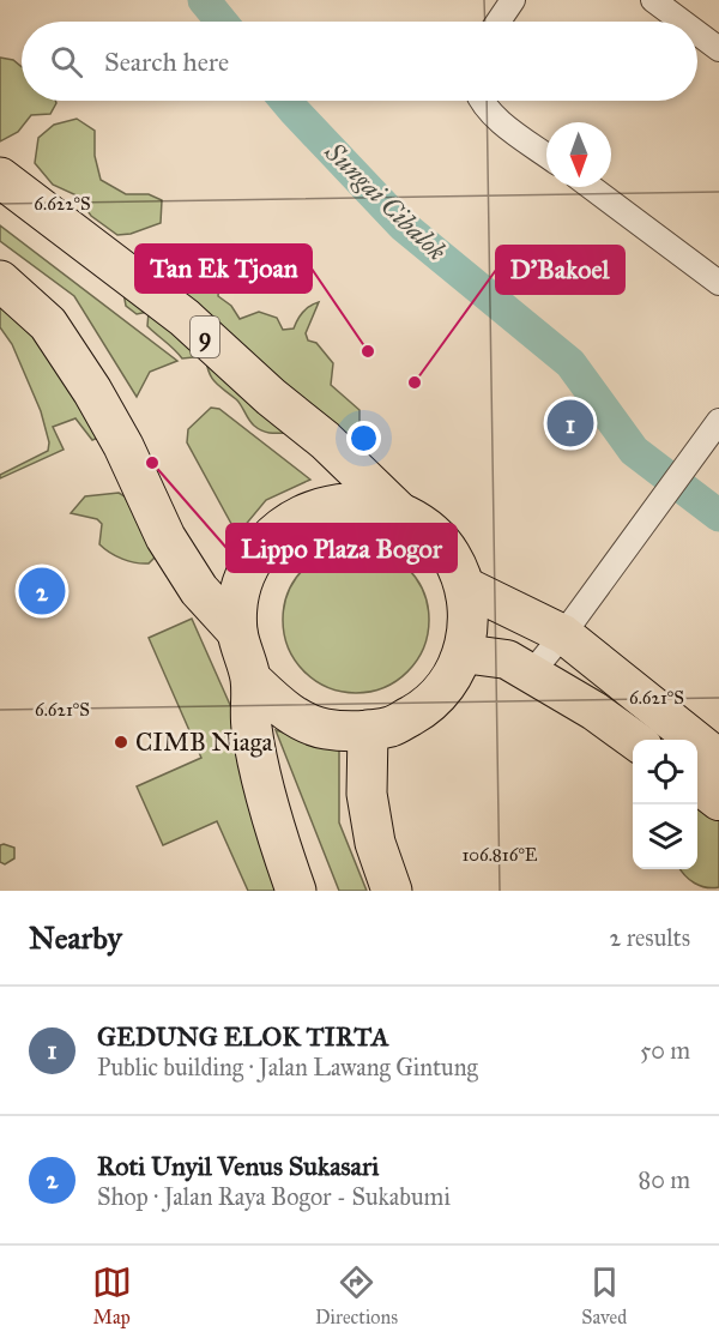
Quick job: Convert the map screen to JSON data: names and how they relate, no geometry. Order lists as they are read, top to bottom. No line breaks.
{"streets":{"highway":["9"]},"water":["Sungai Cibalok"],"places":["Tan Ek Tjoan","D'Bakoel","Lippo Plaza Bogor","CIMB Niaga"],"north":"bottom","page":{"search":"Search here","pins":["1","2"],"heading":["Nearby","2 results"],"list":[{"mark":"1","name":"GEDUNG ELOK TIRTA","note":"Public building · Jalan Lawang Gintung","value":"50 m"},{"mark":"2","name":"Roti Unyil Venus Sukasari","note":"Shop · Jalan Raya Bogor - Sukabumi","value":"80 m"}],"nav":["Map","Directions","Saved"]},"coordinates":["6.622°S","6.621°S","106.816°E"]}
